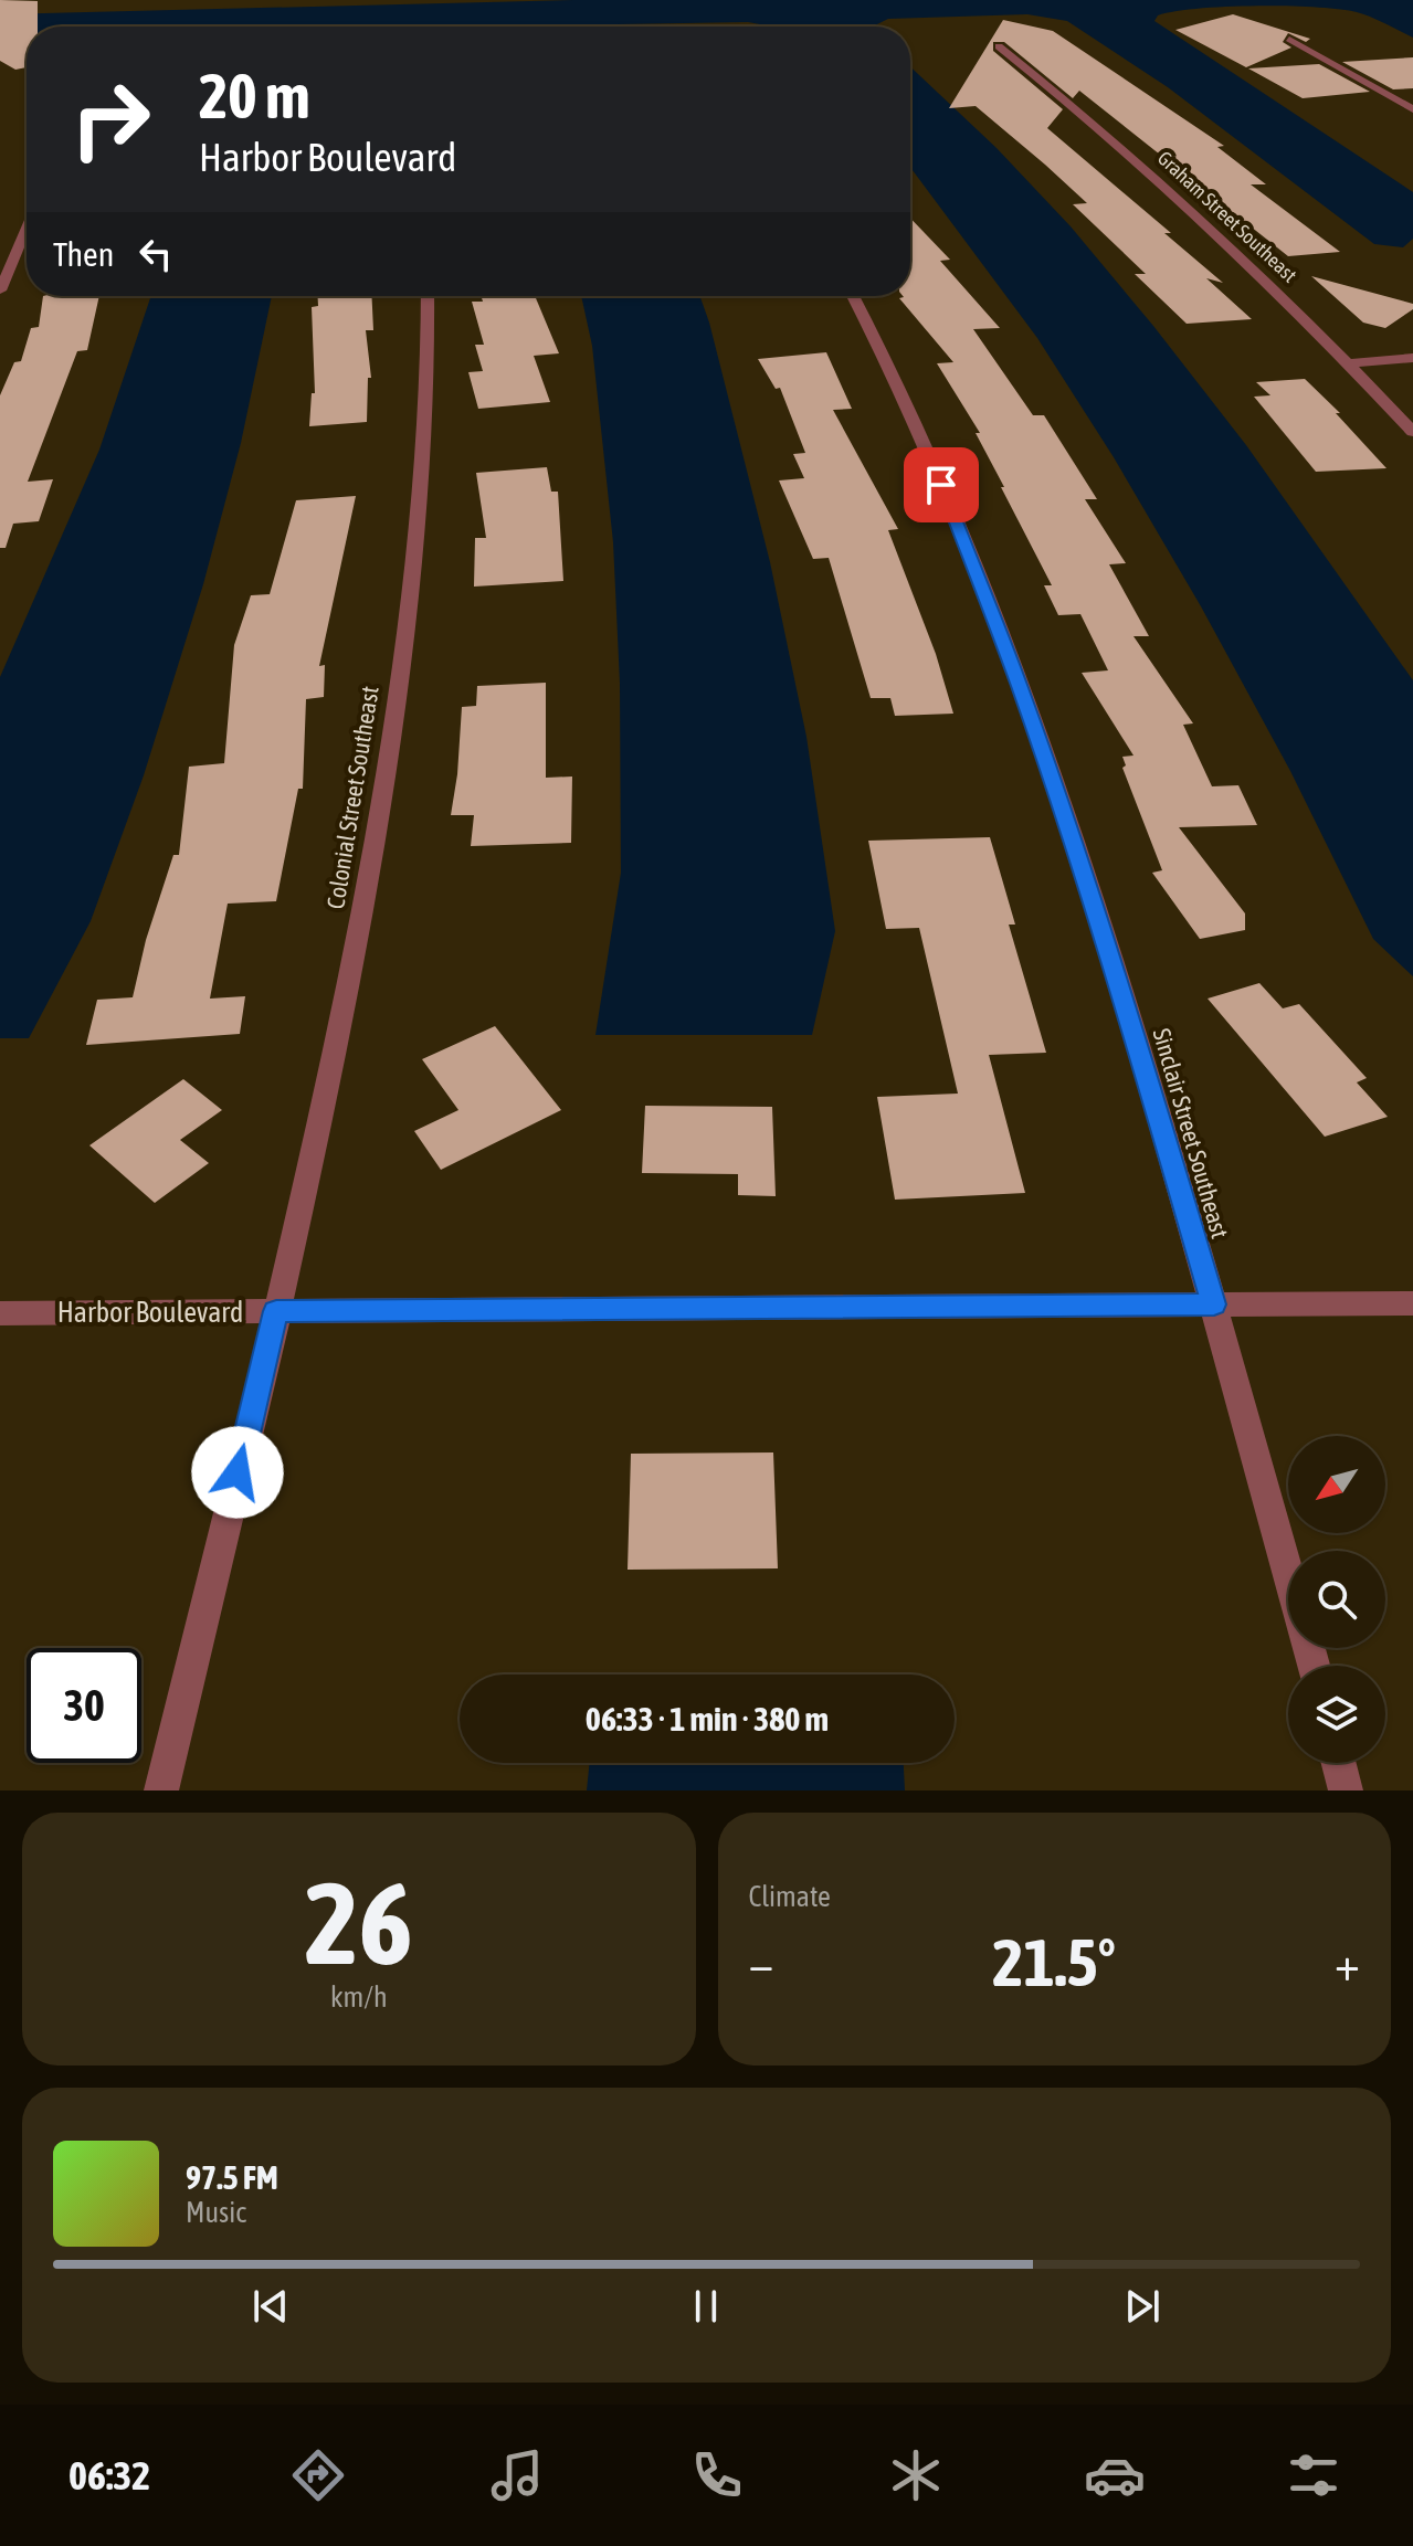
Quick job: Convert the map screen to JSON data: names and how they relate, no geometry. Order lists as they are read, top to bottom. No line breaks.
{"streets":{"street":["Graham Street Southeast","Colonial Street Southeast","Sinclair Street Southeast","Harbor Boulevard"]},"crossings":[["Colonial Street Southeast","Harbor Boulevard"],["Sinclair Street Southeast","Harbor Boulevard"]],"north":"bottom left","page":{"turn":["20 m","Harbor Boulevard"],"then":"Then","limit":"30","trip":"06:33 · 1 min · 380 m","tile":[["26","km/h"],"Climate"],"heat":["−","21.5°","+"],"song":["97.5 FM","Music"],"tabs":"06:32"}}
